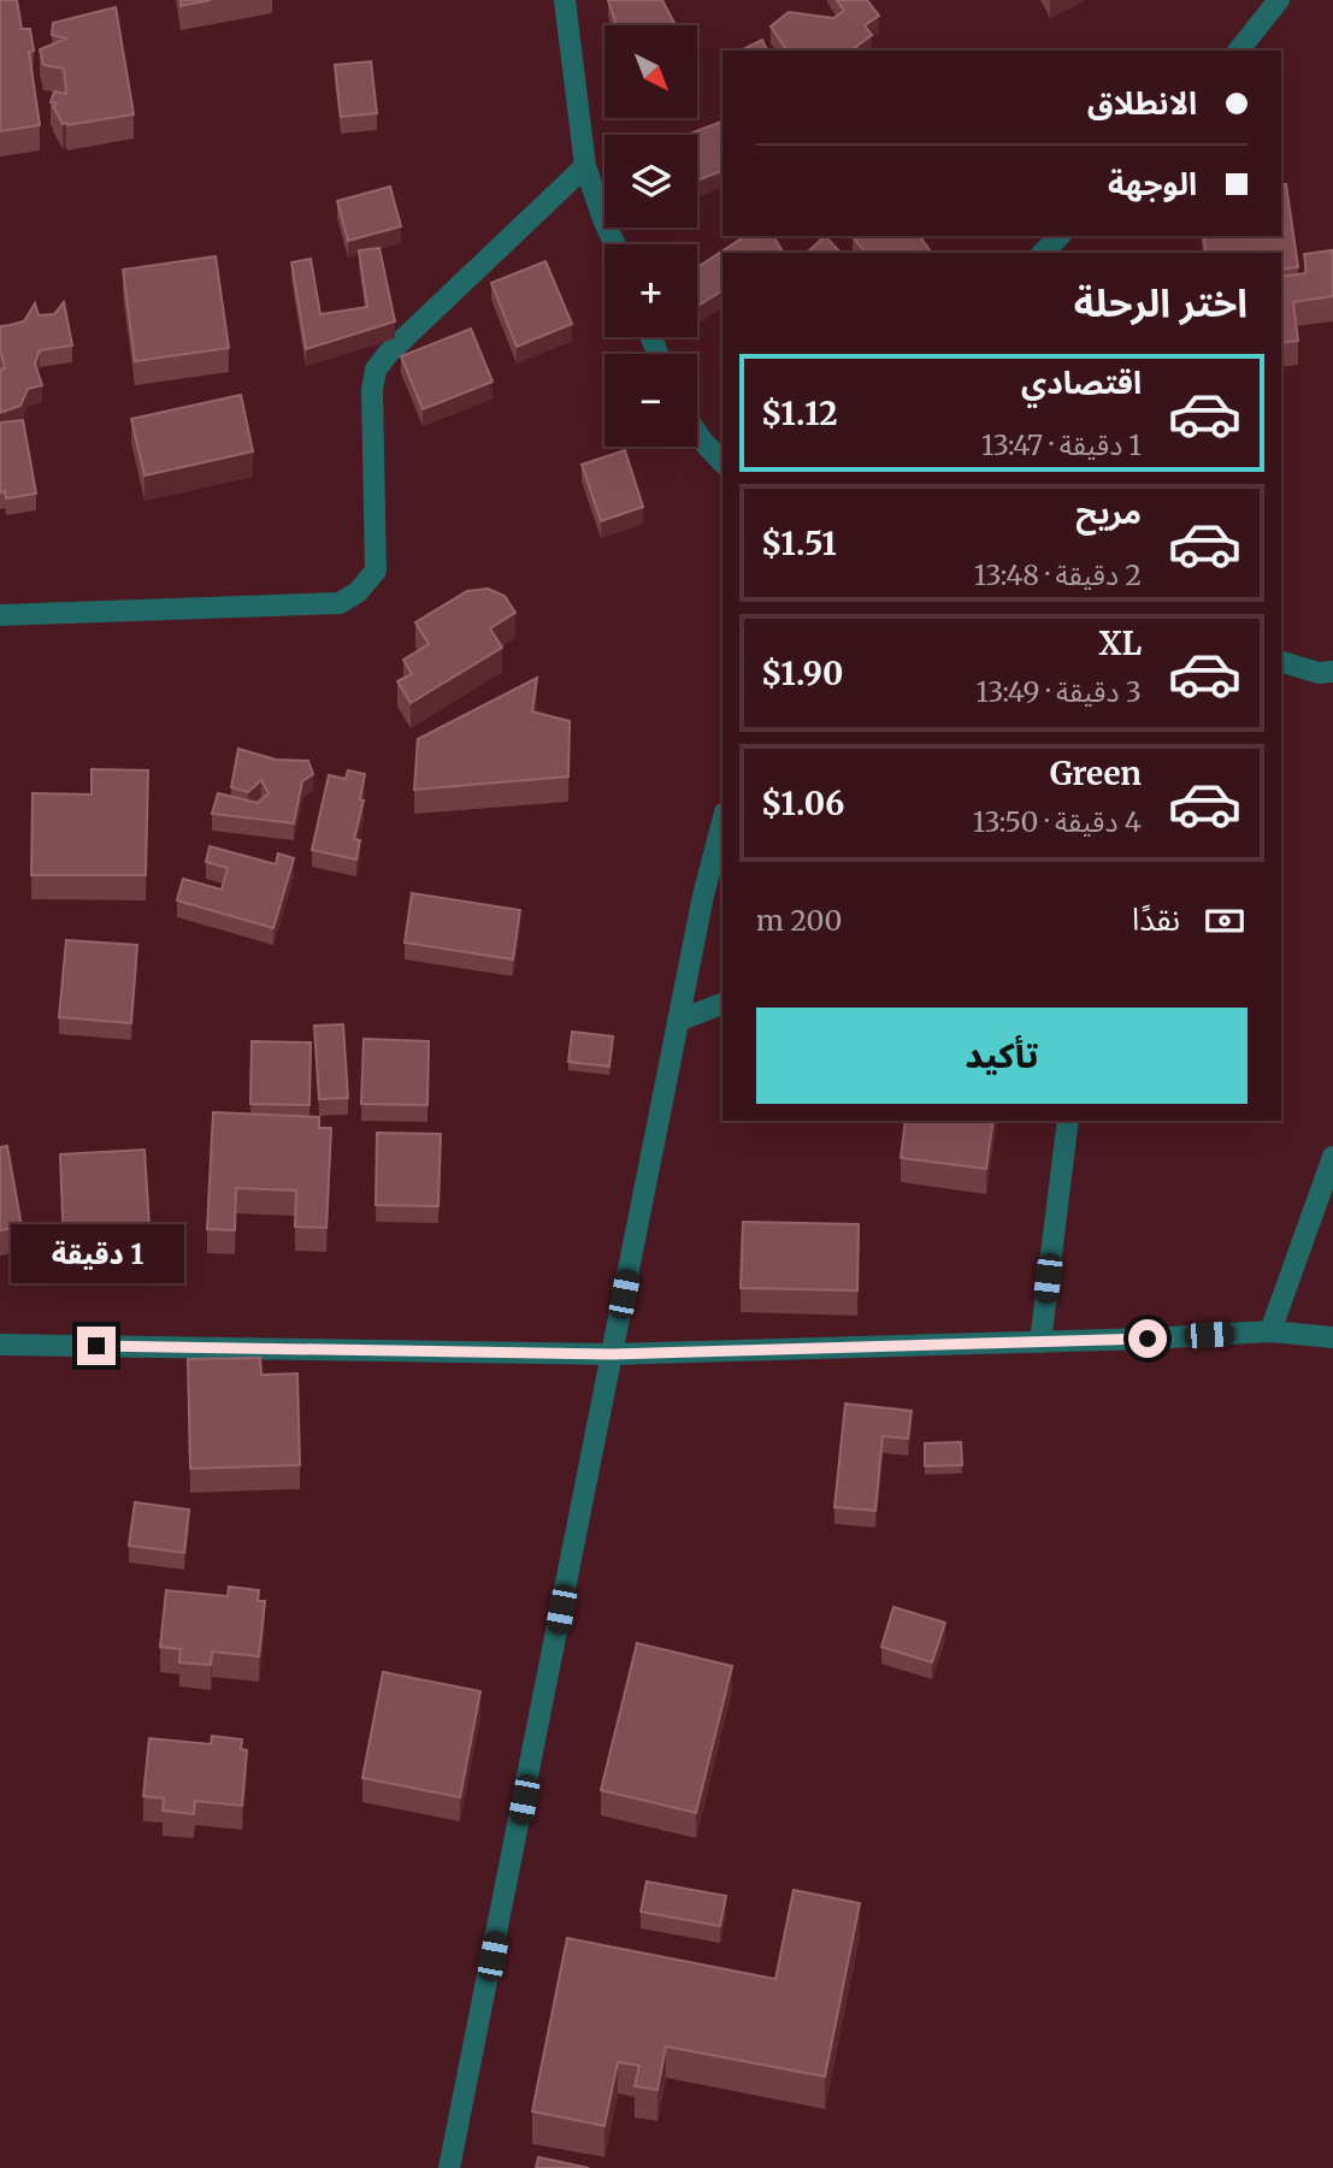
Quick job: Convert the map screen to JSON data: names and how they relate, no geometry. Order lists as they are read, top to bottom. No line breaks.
{"north":"bottom right","page":{"map_buttons":["+","−"],"banner":["الانطلاق","الوجهة"],"heading":"اختر الرحلة","list":[{"name":"اقتصادي","note":"1 دقيقة · 13:47","value":"$1.12"},{"name":"مريح","note":"2 دقيقة · 13:48","value":"$1.51"},{"name":"XL","note":"3 دقيقة · 13:49","value":"$1.90"},{"name":"Green","note":"4 دقيقة · 13:50","value":"$1.06"}],"pay":["نقدًا","200 m"],"buttons":"تأكيد","bubble":"1 دقيقة"}}
